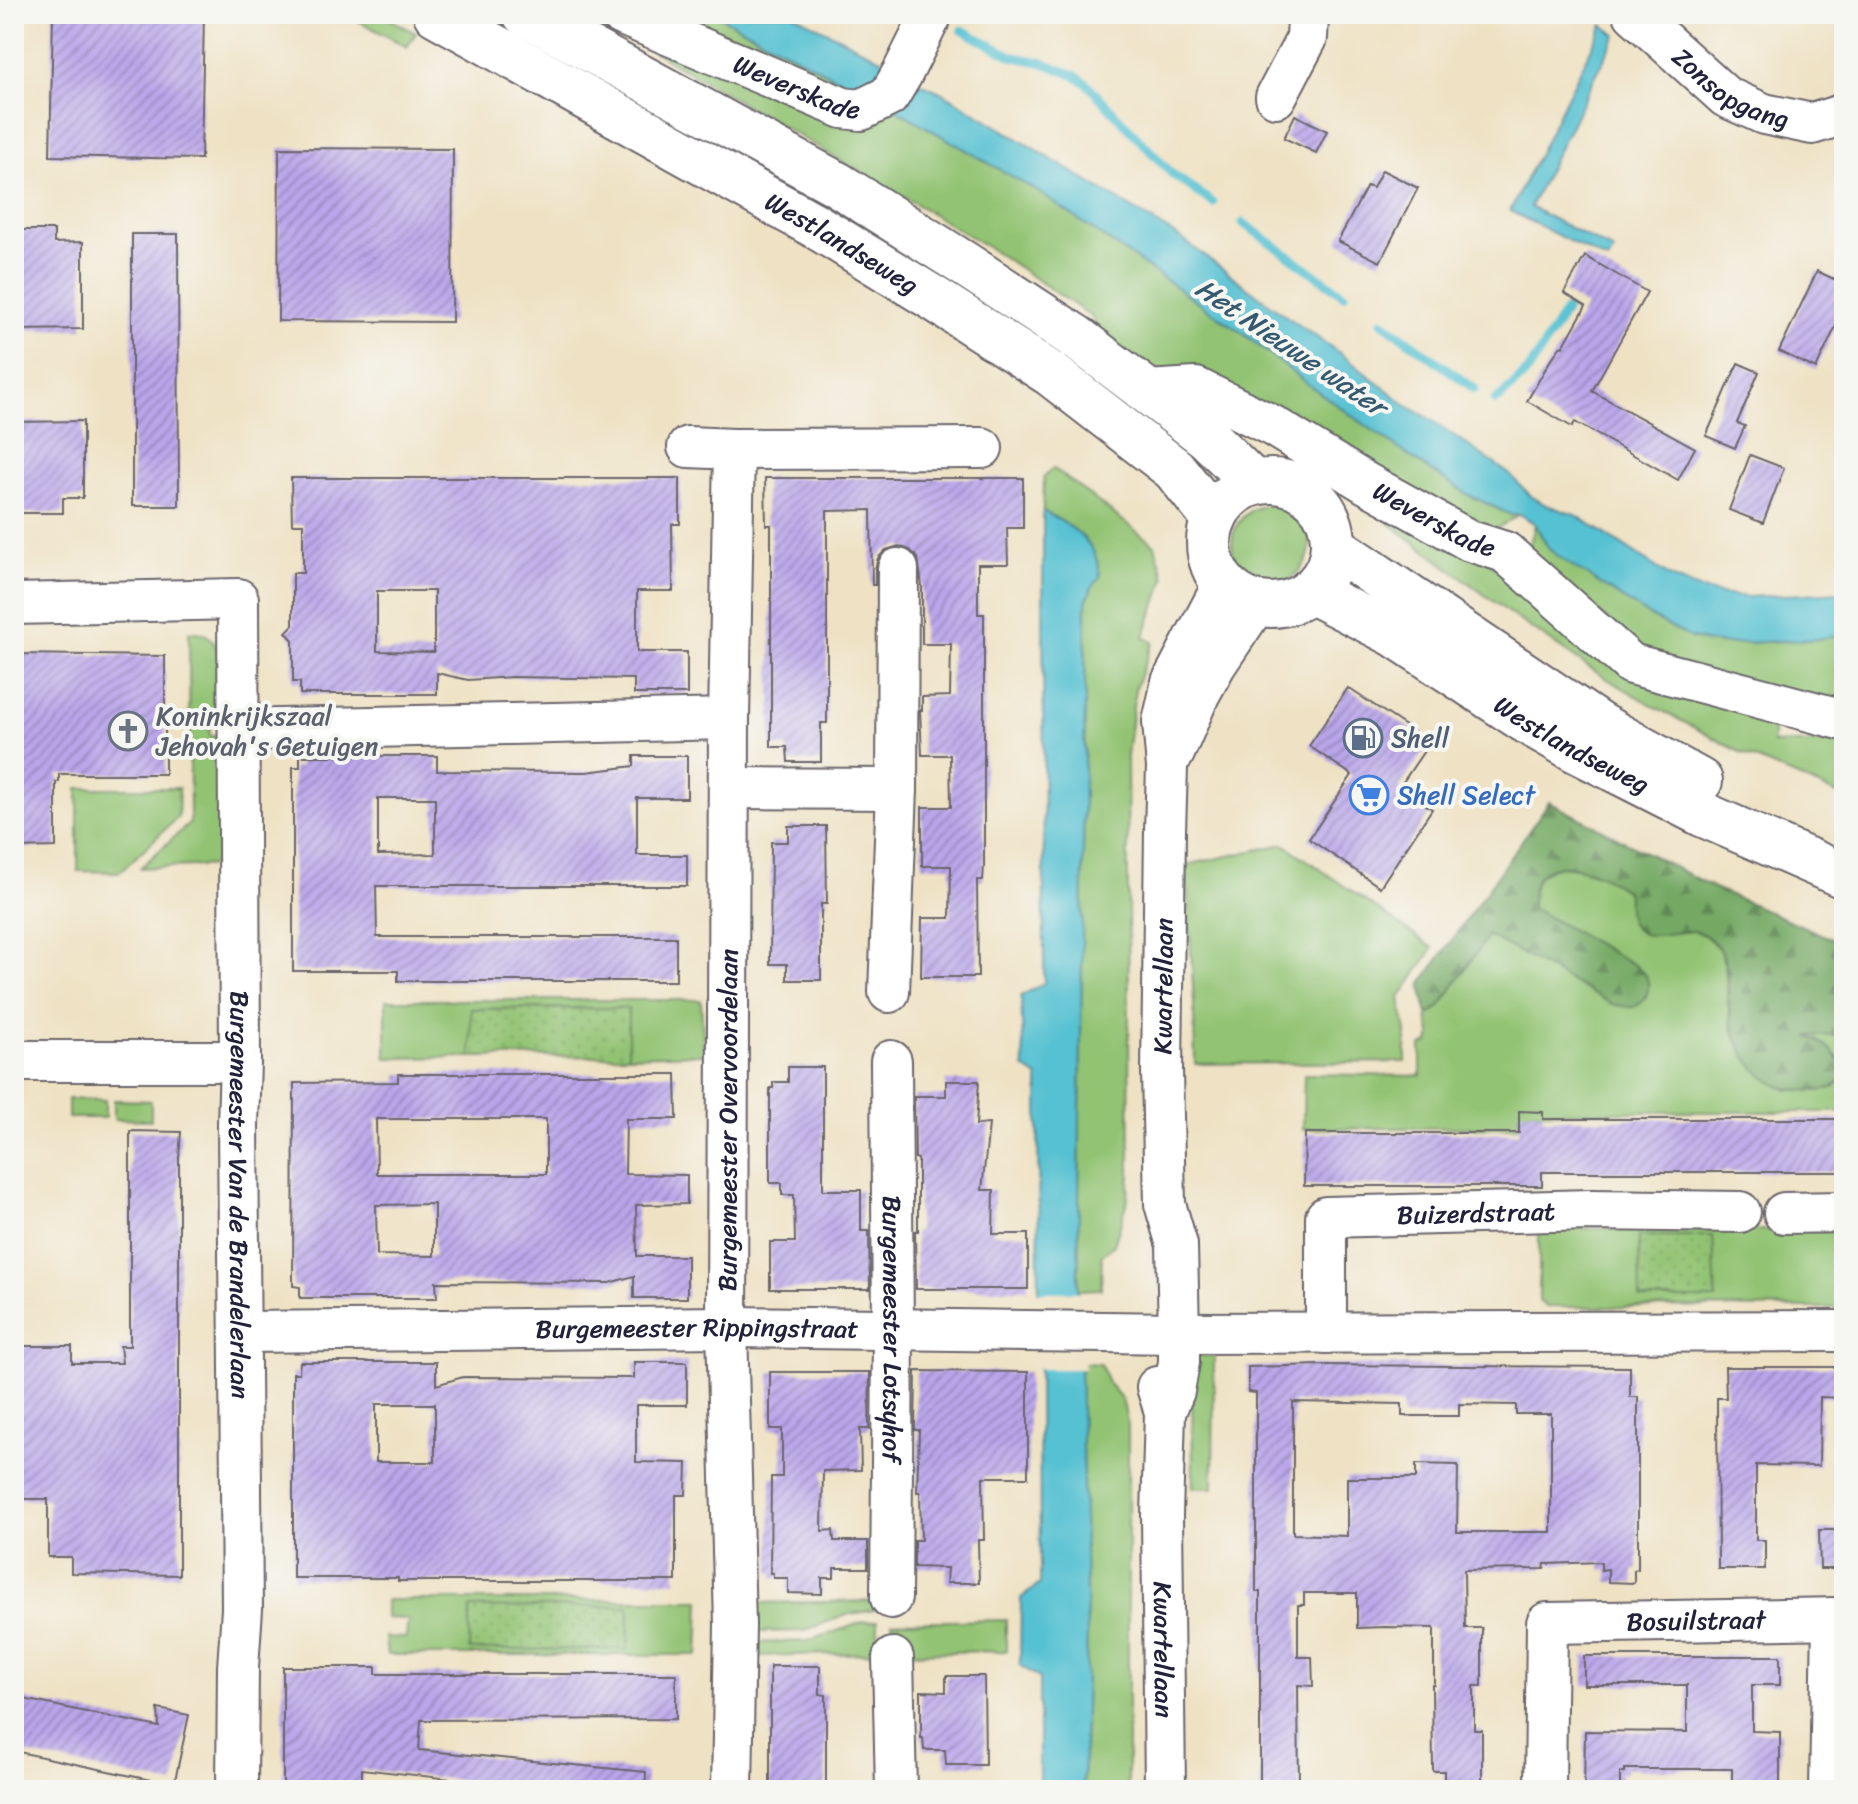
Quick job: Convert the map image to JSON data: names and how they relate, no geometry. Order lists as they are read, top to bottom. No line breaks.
{"streets":{"main road":["Westlandseweg"],"street":["Weverskade","Zonsopgang","Kwartellaan","Burgemeester Overvoordelaan","Burgemeester Van de Brandelerlaan","Buizerdstraat","Burgemeester Rippingstraat","Burgemeester Lotsyhof","Bosuilstraat"]},"crossings":[["Weverskade","Westlandseweg"],["Westlandseweg","Kwartellaan"],["Kwartellaan","Burgemeester Rippingstraat"],["Burgemeester Overvoordelaan","Burgemeester Rippingstraat"],["Burgemeester Van de Brandelerlaan","Burgemeester Rippingstraat"],["Burgemeester Rippingstraat","Burgemeester Lotsyhof"]],"water":["Het Nieuwe water"],"places":{"church":["Koninkrijkszaal Jehovah's Getuigen"],"fuel station":["Shell"],"supermarket":["Shell Select"]}}
